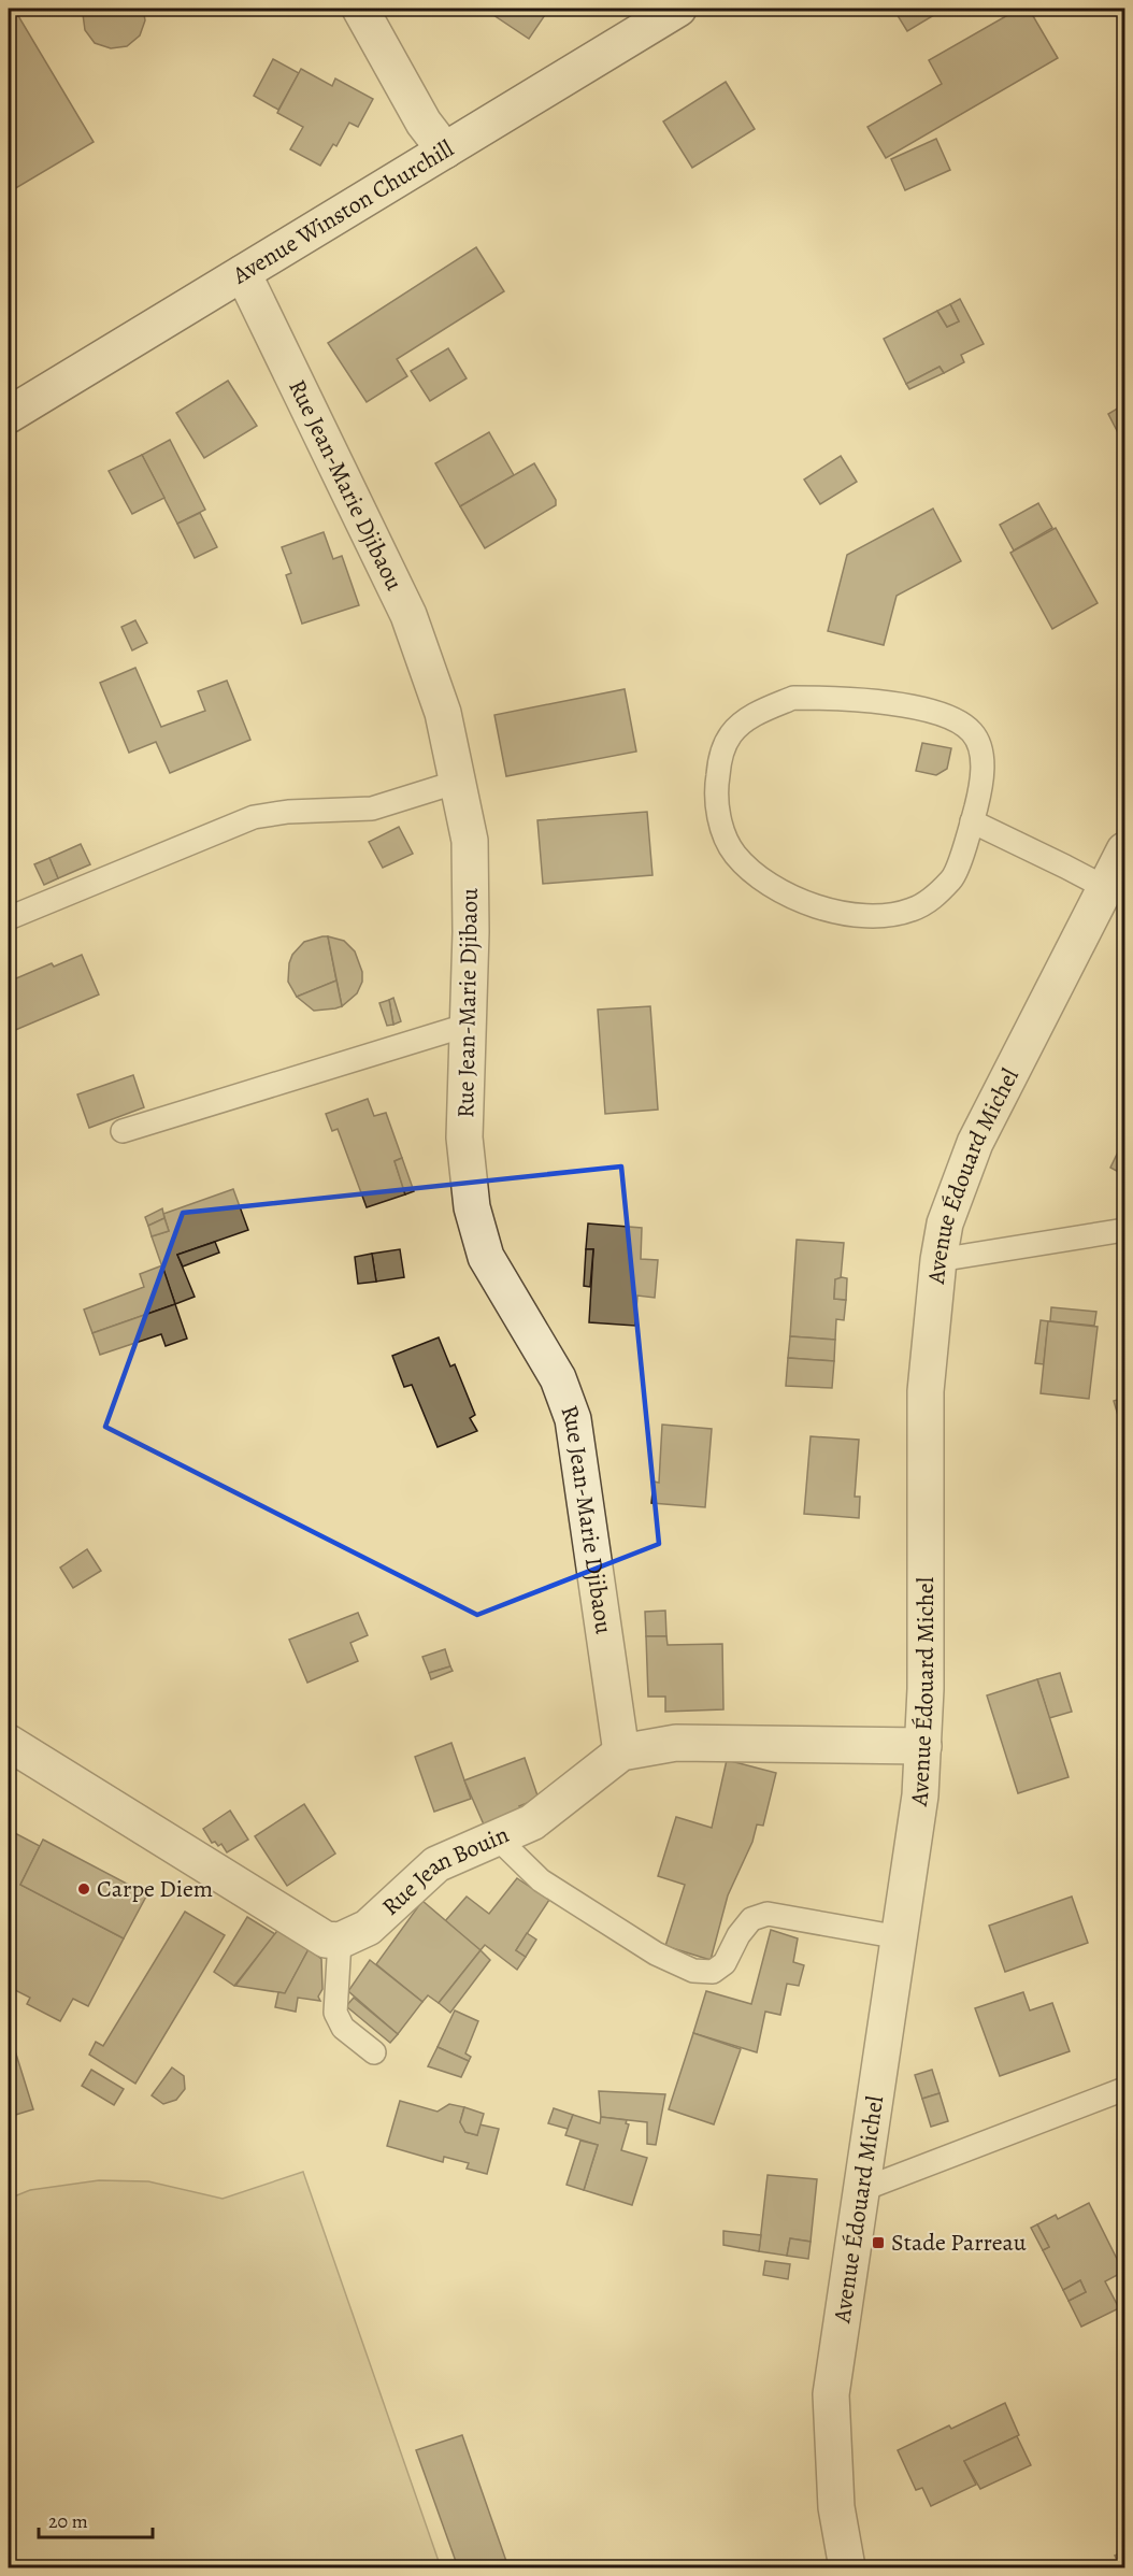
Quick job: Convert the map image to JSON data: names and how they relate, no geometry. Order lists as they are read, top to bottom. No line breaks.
{"streets":{"street":["Avenue Winston Churchill","Rue Jean-Marie Djibaou","Avenue Édouard Michel","Rue Jean Bouin"]},"crossings":[["Avenue Winston Churchill","Rue Jean-Marie Djibaou"],["Rue Jean-Marie Djibaou","Rue Jean Bouin"],["Avenue Édouard Michel","Rue Jean Bouin"]],"places":{"other":["Carpe Diem"],"transit":["Stade Parreau"]},"scale_bar":"20 m"}
